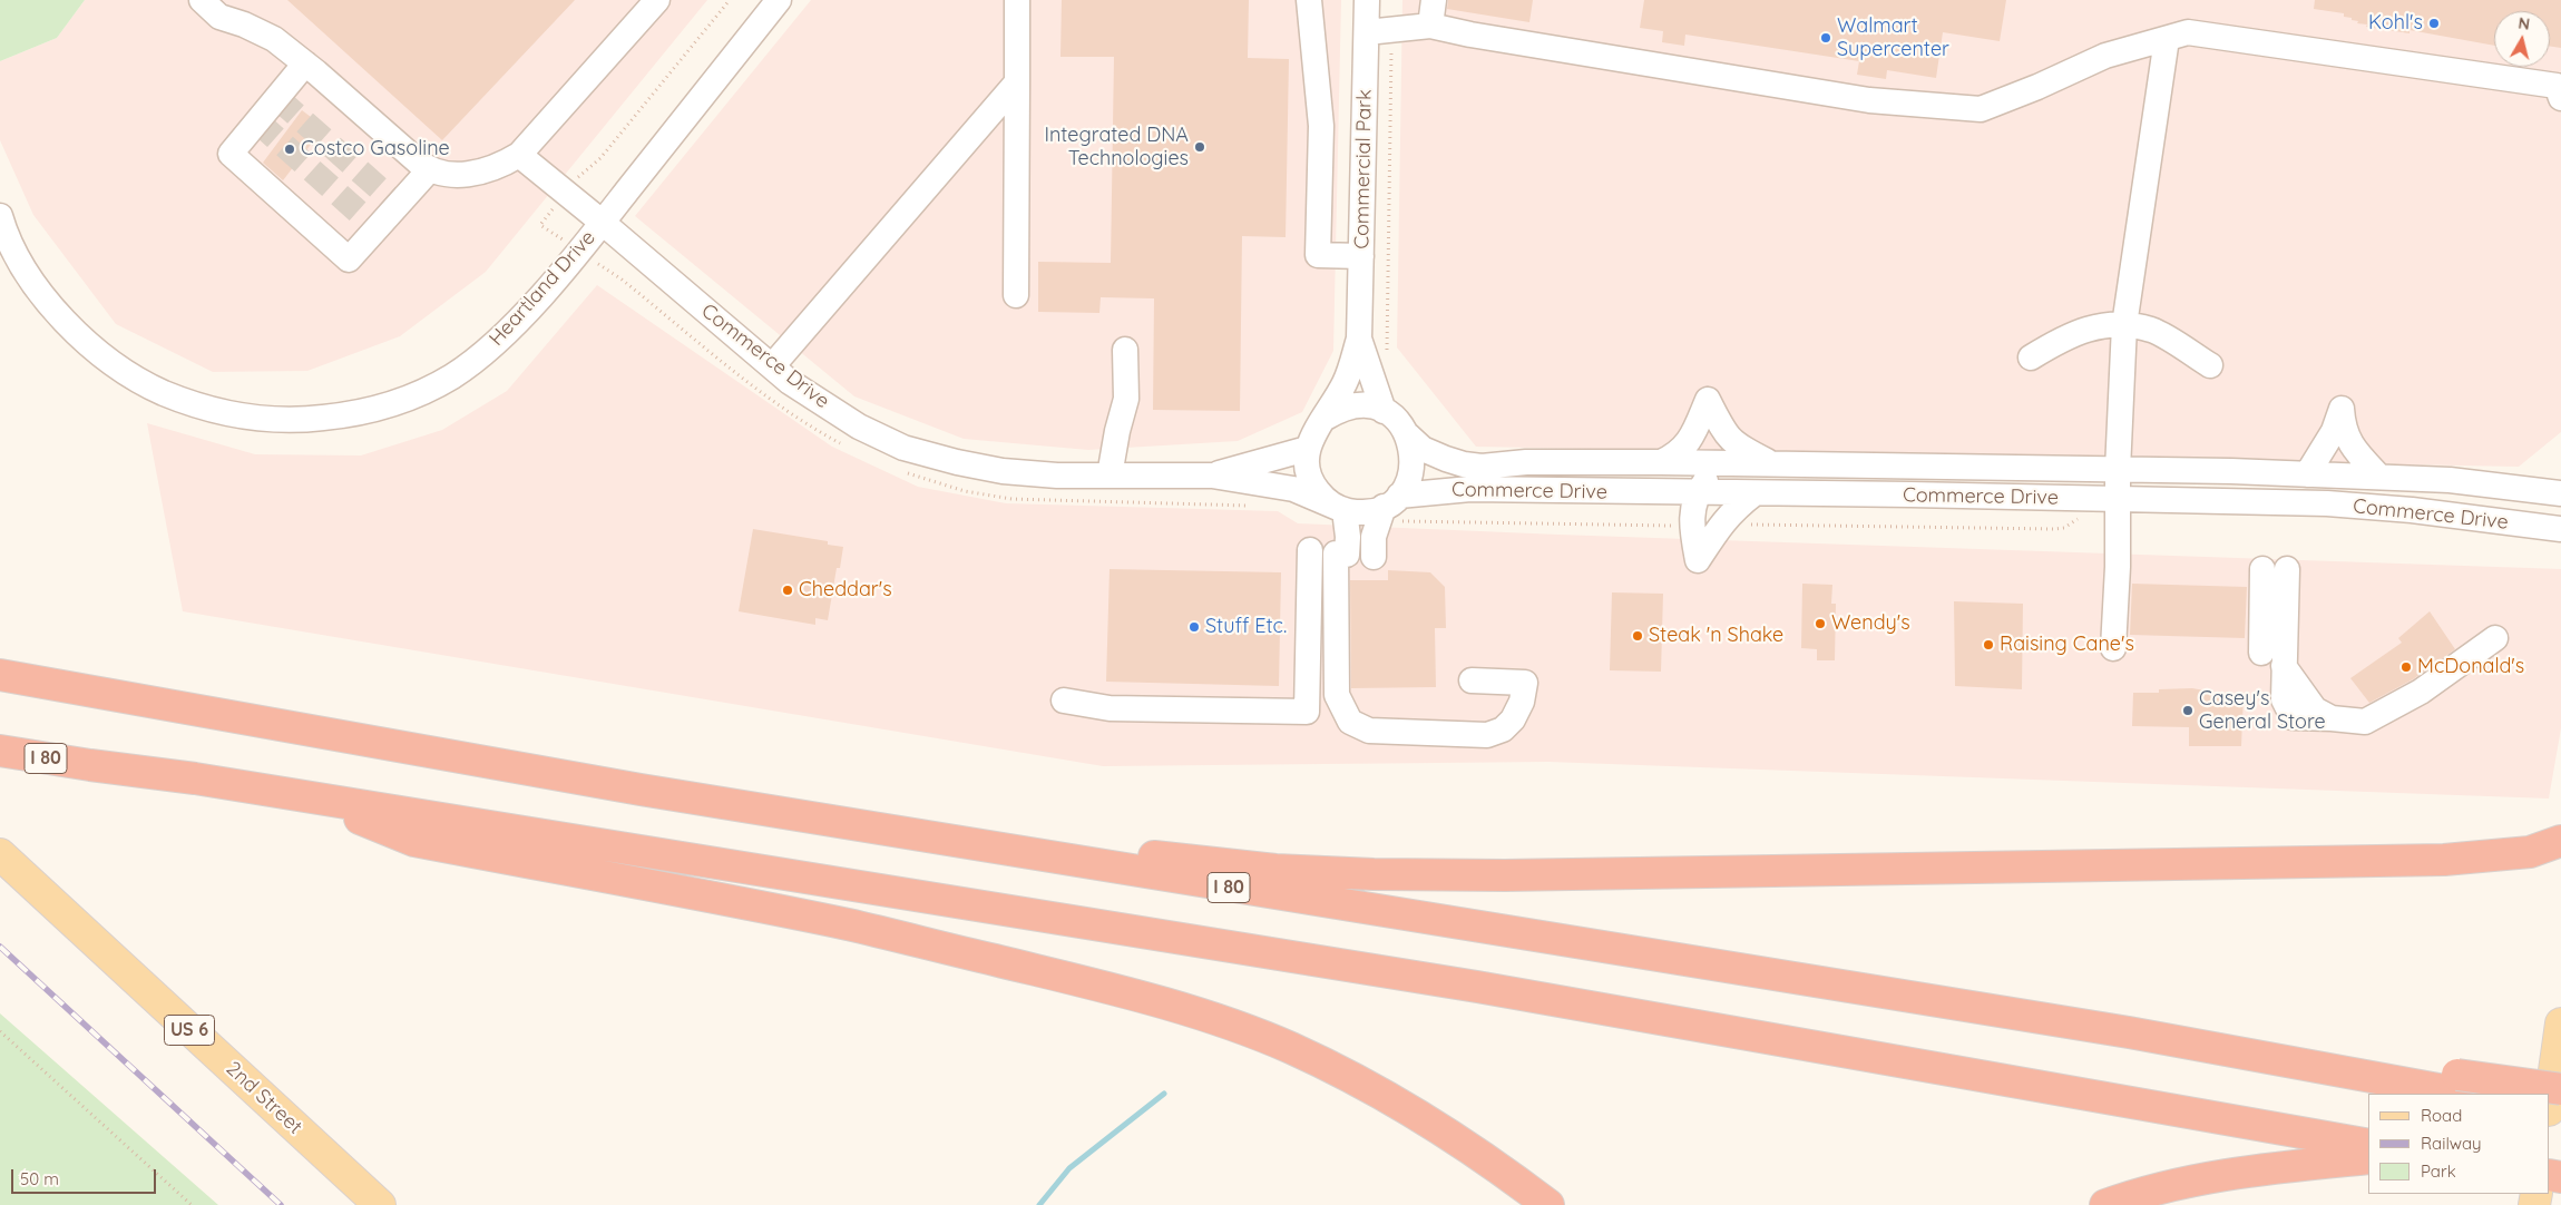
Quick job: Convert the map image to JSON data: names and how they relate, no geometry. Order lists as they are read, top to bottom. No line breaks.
{"streets":{"highway":["I 80"],"main road":["US 6","2nd Street"],"street":["Commercial Park","Heartland Drive","Commerce Drive"]},"crossings":[["Heartland Drive","Commerce Drive"]],"places":["Kohl's","Walmart Supercenter","Integrated DNA Technologies","Costco Gasoline","Cheddar's","Wendy's","Stuff Etc.","Steak 'n Shake","Raising Cane's","McDonald's","Casey's General Store"],"legend":["Road","Railway","Park"],"scale_bar":"50 m","north":"top"}
